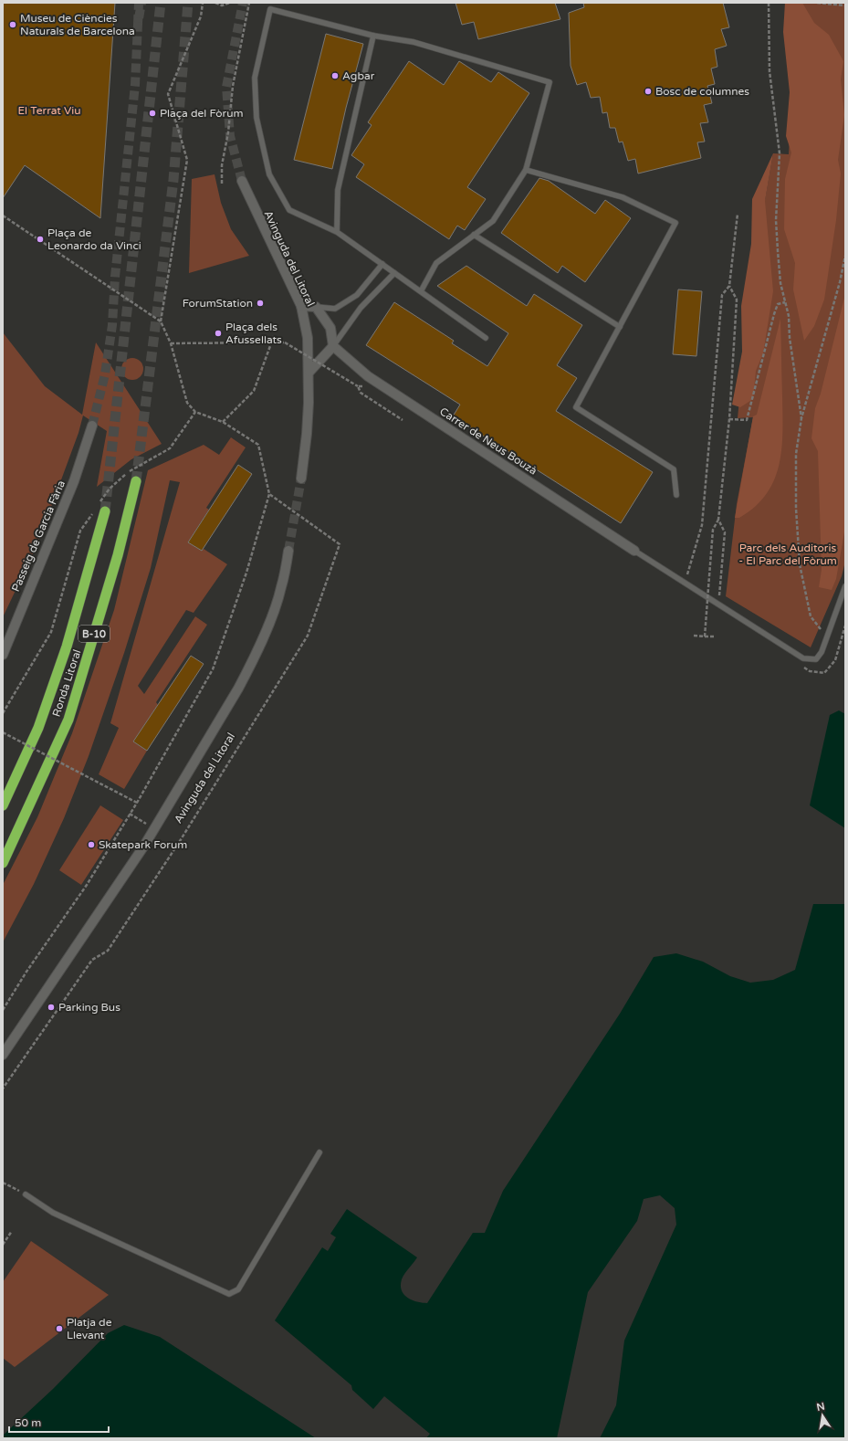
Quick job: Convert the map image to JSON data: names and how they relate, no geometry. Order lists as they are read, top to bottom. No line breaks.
{"streets":{"highway":["B-10","Ronda Litoral"],"main road":["Avinguda del Litoral","Carrer de Neus Bouzà","Passeig de Garcia Fària"]},"parks":["El Terrat Viu","Parc dels Auditoris - El Parc del Fòrum"],"places":["Museu de Ciències Naturals de Barcelona","Agbar","Bosc de columnes","Plaça del Fòrum","Plaça de Leonardo da Vinci","ForumStation","Plaça dels Afussellats","Skatepark Forum","Parking Bus","Platja de Llevant"],"scale_bar":"50 m","north":"top"}
